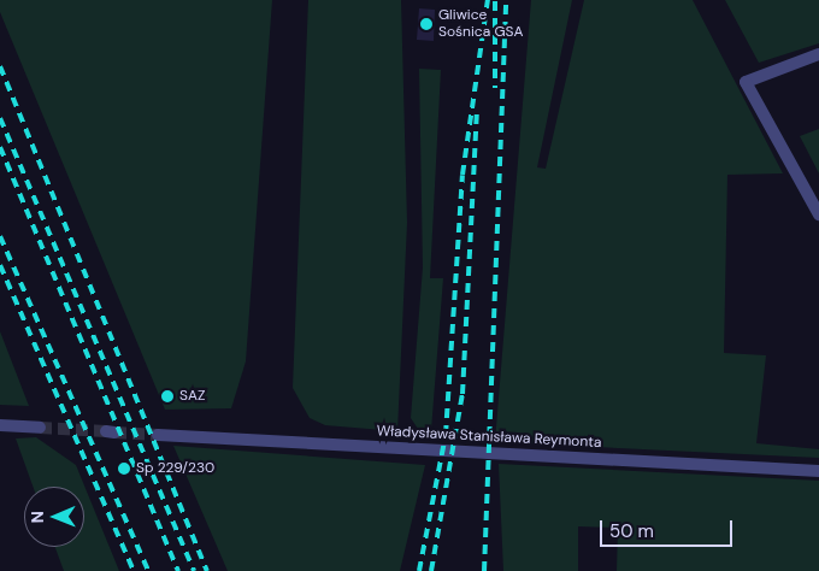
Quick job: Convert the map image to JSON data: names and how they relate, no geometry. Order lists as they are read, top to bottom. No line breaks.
{"streets":{"street":["Władysława Stanisława Reymonta"]},"places":["Gliwice Sośnica GSA","SAZ","Sp 229/230"],"scale_bar":"50 m","north":"left"}
